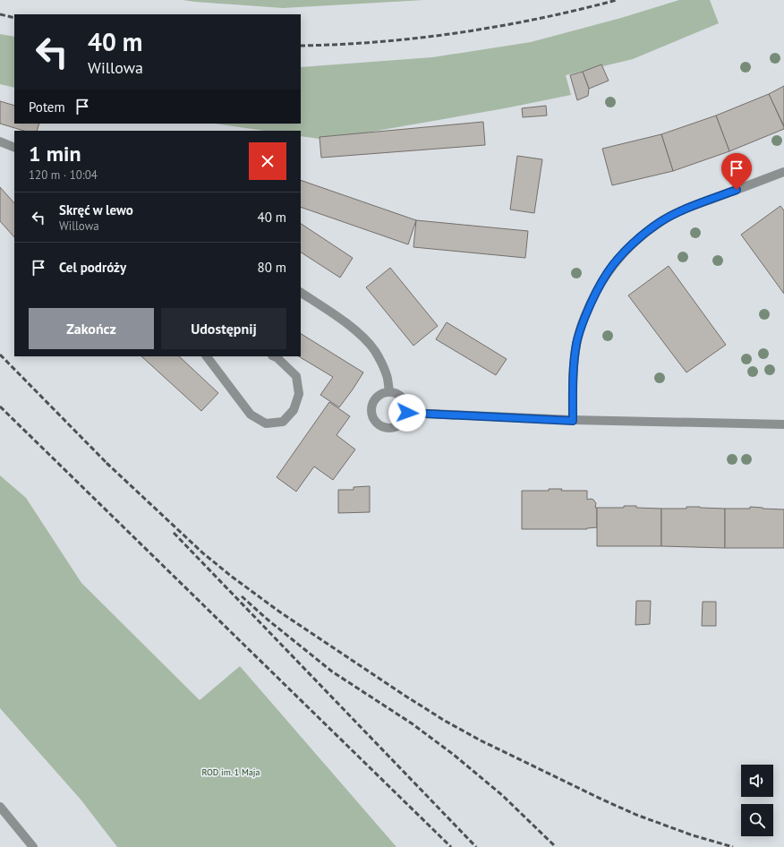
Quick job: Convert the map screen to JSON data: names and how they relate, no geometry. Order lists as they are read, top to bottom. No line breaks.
{"parks":["ROD im. 1 Maja"],"page":{"turn":["40 m","Willowa"],"then":"Potem","heading":["1 min","120 m · 10:04"],"list":[{"name":"Skręć w lewo","note":"Willowa","value":"40 m"},{"name":"Cel podróży","value":"80 m"}],"buttons":["Zakończ","Udostępnij"]}}
